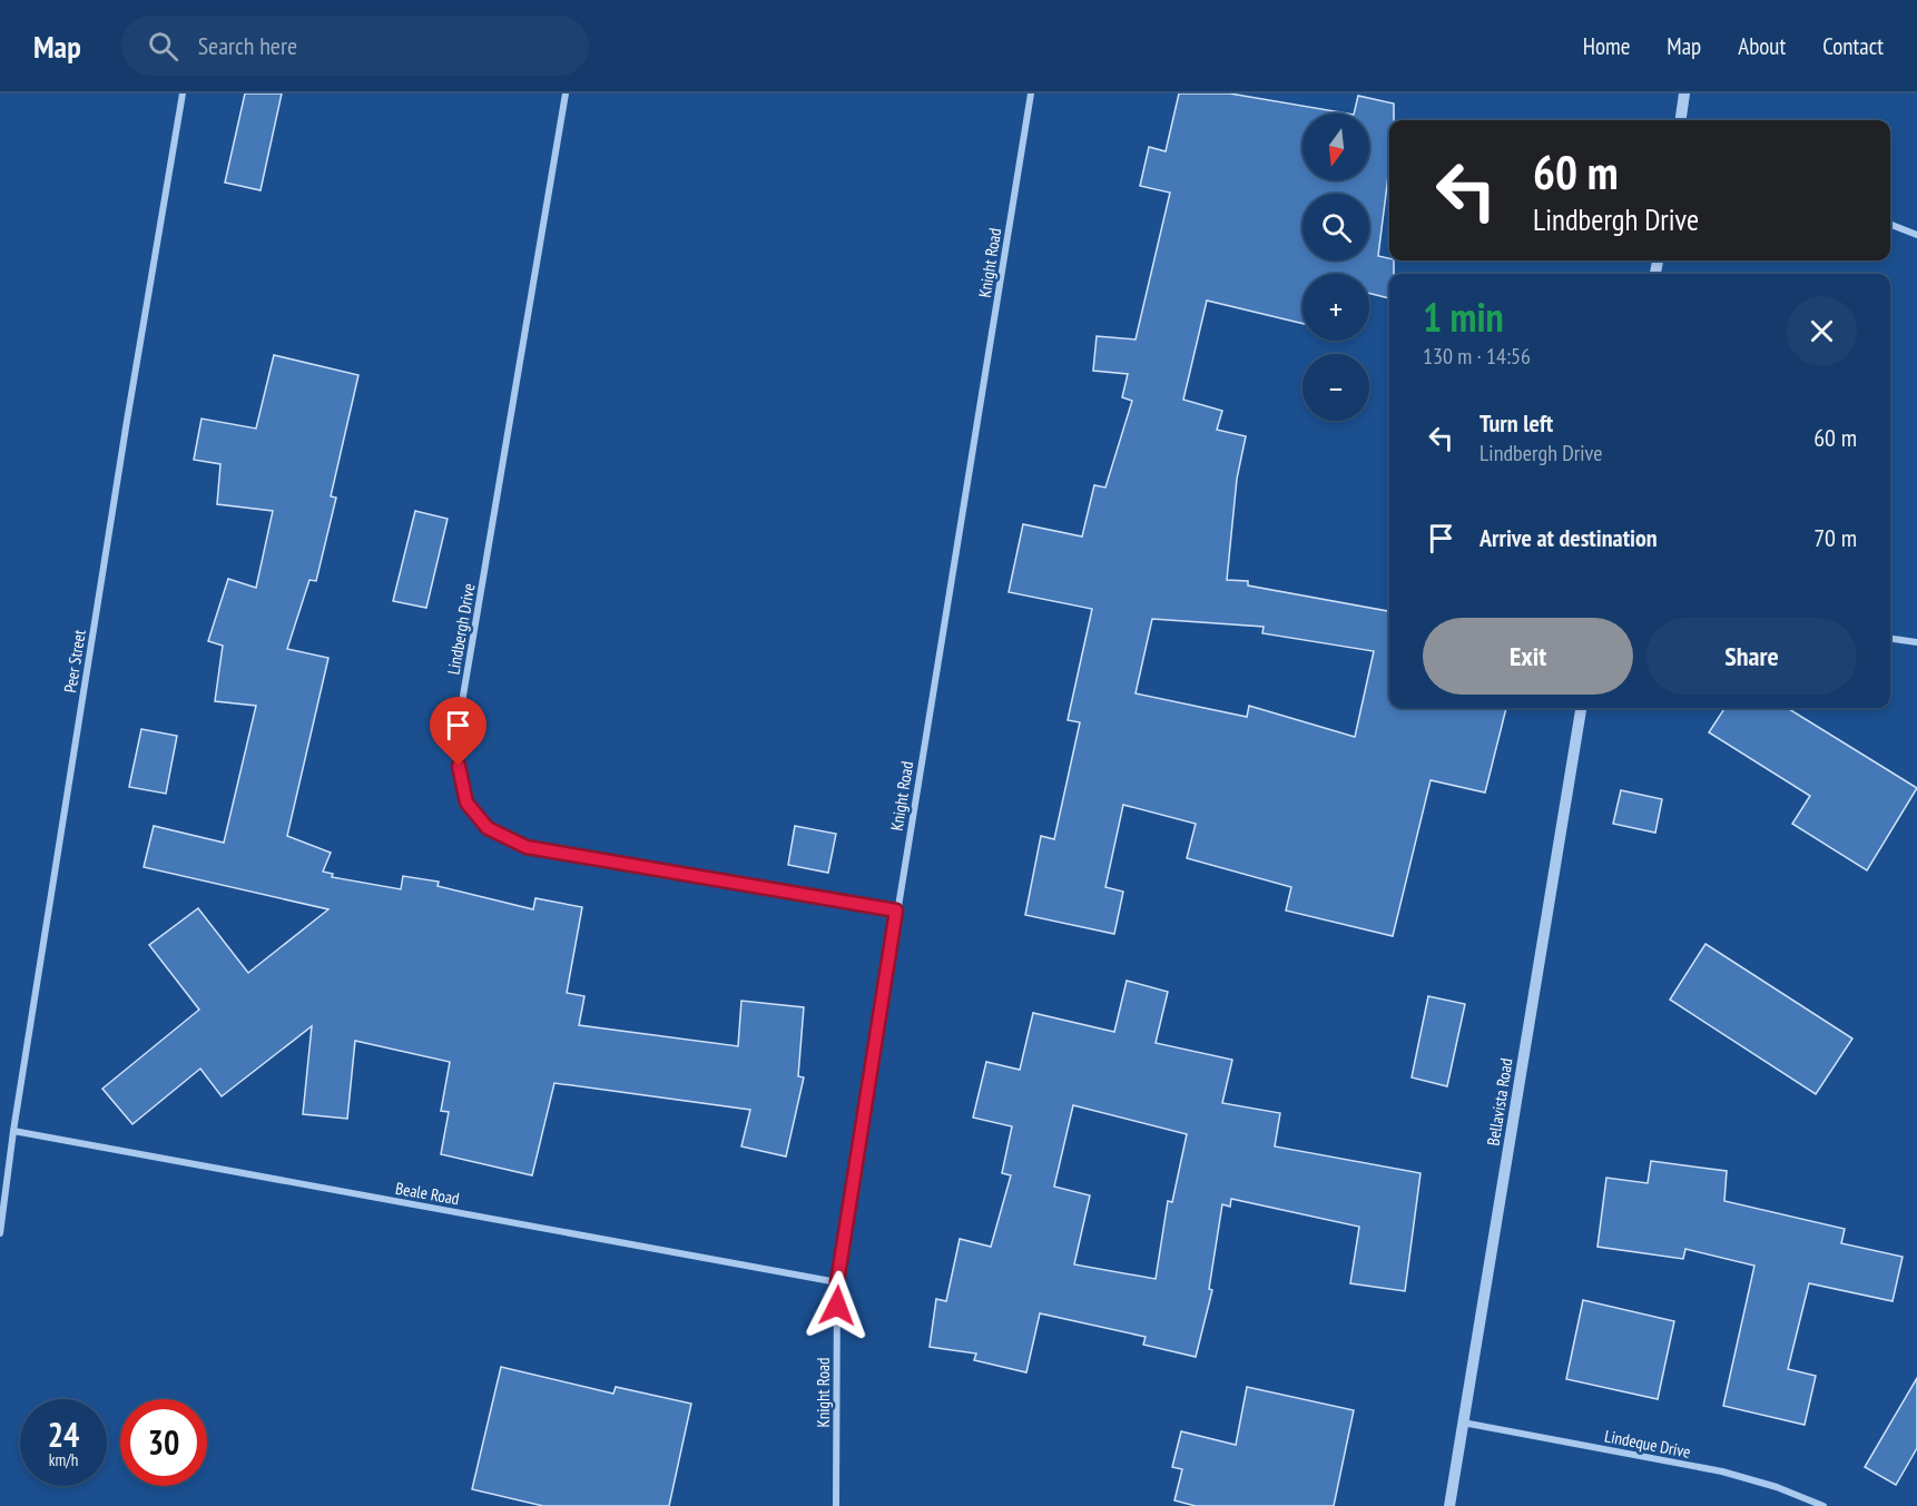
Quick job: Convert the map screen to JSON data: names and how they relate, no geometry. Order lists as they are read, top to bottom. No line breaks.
{"streets":{"street":["Knight Road","Lindbergh Drive","Peer Street","Bellavista Road","Beale Road","Lindeque Drive"]},"crossings":[["Knight Road","Lindbergh Drive"],["Knight Road","Beale Road"],["Peer Street","Beale Road"],["Bellavista Road","Lindeque Drive"]],"north":"bottom","page":{"header":"Map","search":"Search here","nav":["Home","Map","About","Contact"],"map_buttons":["+","−"],"turn":["60 m","Lindbergh Drive"],"heading":["1 min","130 m · 14:56"],"list":[{"name":"Turn left","note":"Lindbergh Drive","value":"60 m"},{"name":"Arrive at destination","value":"70 m"}],"buttons":["Exit","Share"],"speed":"24 km/h","limit":"30"}}
